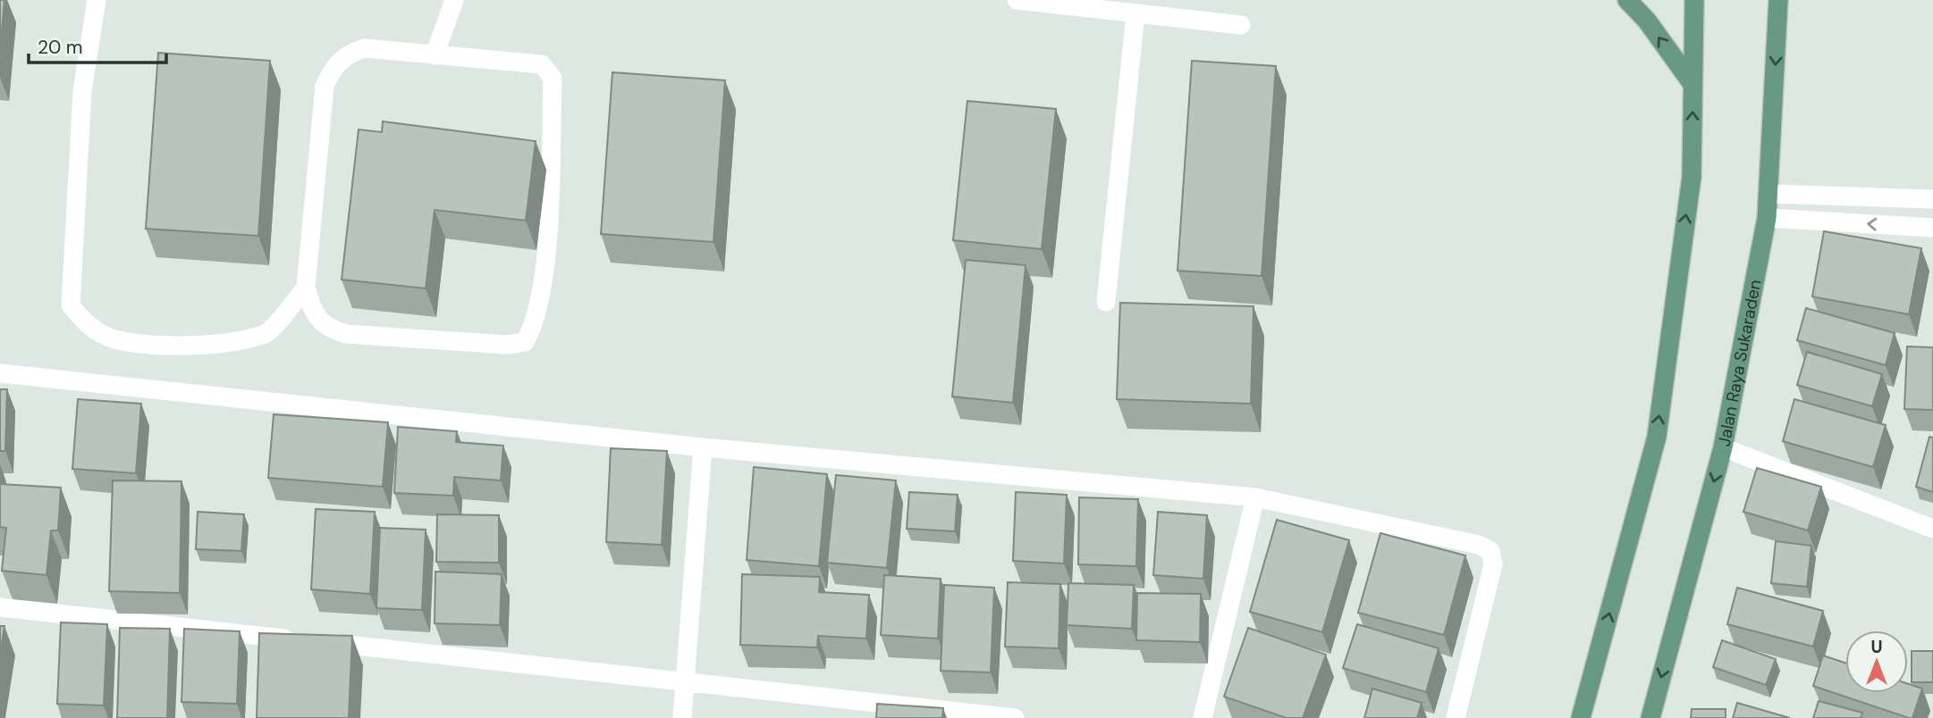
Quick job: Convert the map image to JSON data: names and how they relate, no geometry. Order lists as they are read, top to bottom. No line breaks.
{"streets":{"main road":["Jalan Raya Sukaraden"]},"scale_bar":"20 m","north":"top"}
